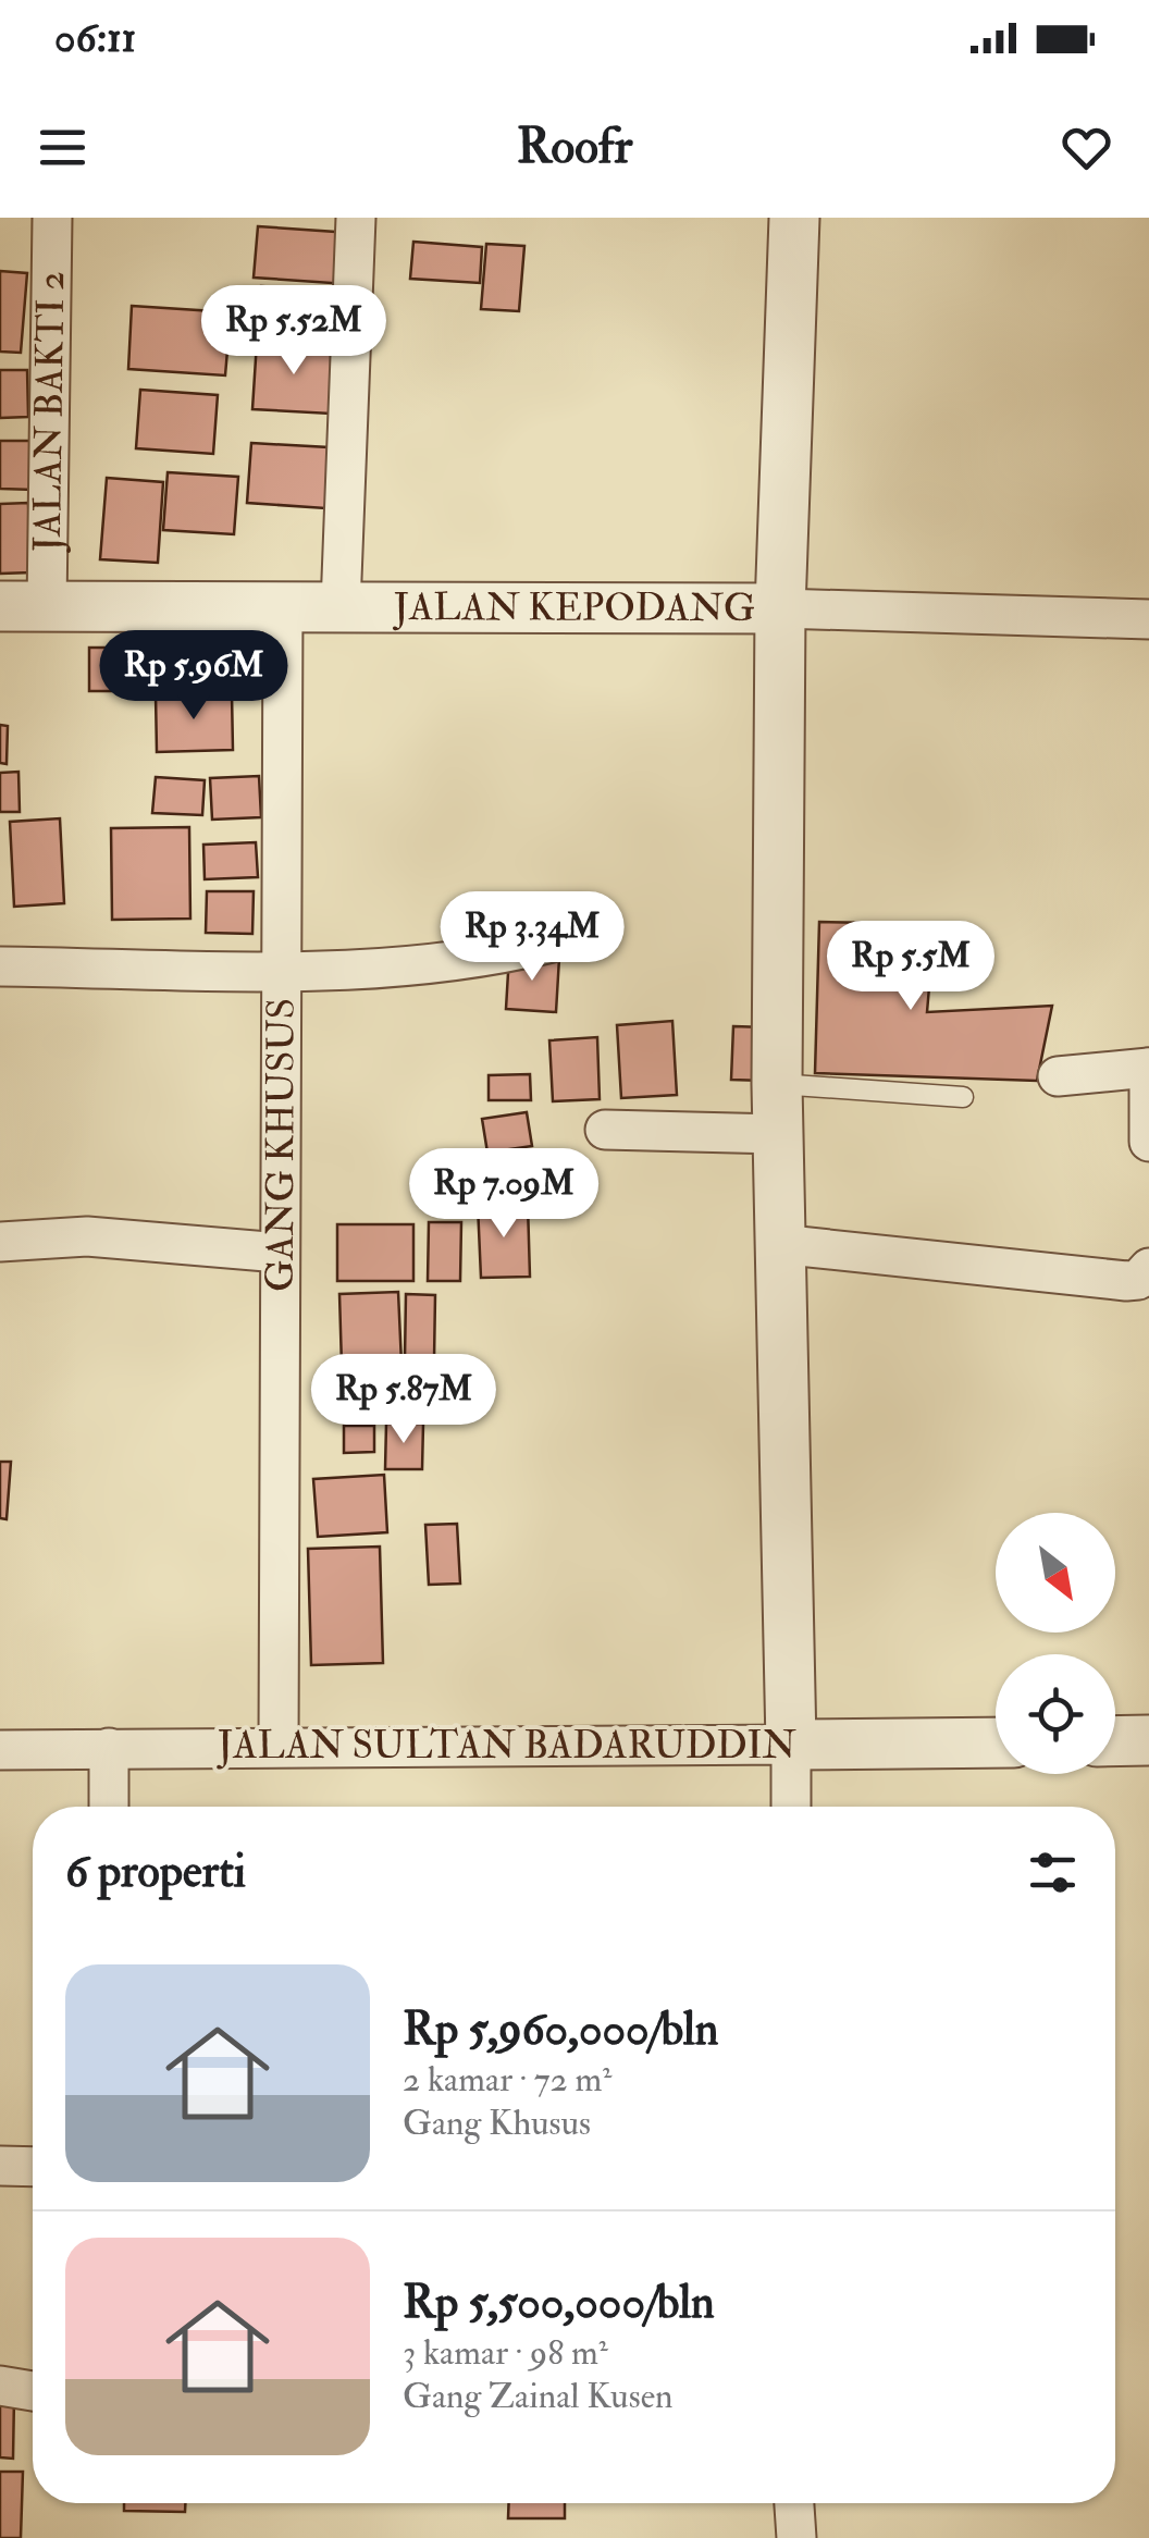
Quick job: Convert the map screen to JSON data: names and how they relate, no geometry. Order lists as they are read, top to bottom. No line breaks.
{"streets":{"street":["JALAN BAKTI 2","JALAN KEPODANG","GANG KHUSUS","JALAN SULTAN BADARUDDIN"]},"crossings":[["JALAN BAKTI 2","JALAN KEPODANG"],["JALAN KEPODANG","GANG KHUSUS"],["GANG KHUSUS","JALAN SULTAN BADARUDDIN"]],"north":"bottom right","page":{"status":"06:11","header":"Roofr","price":["Rp 5.52M","Rp 5.96M","Rp 3.34M","Rp 5.5M","Rp 7.09M","Rp 5.87M"],"heading":"6 properti","list":[{"name":"Rp 5,960,000/bln","note":"2 kamar · 72 m² · Gang Khusus"},{"name":"Rp 5,500,000/bln","note":"3 kamar · 98 m² · Gang Zainal Kusen"}]}}
